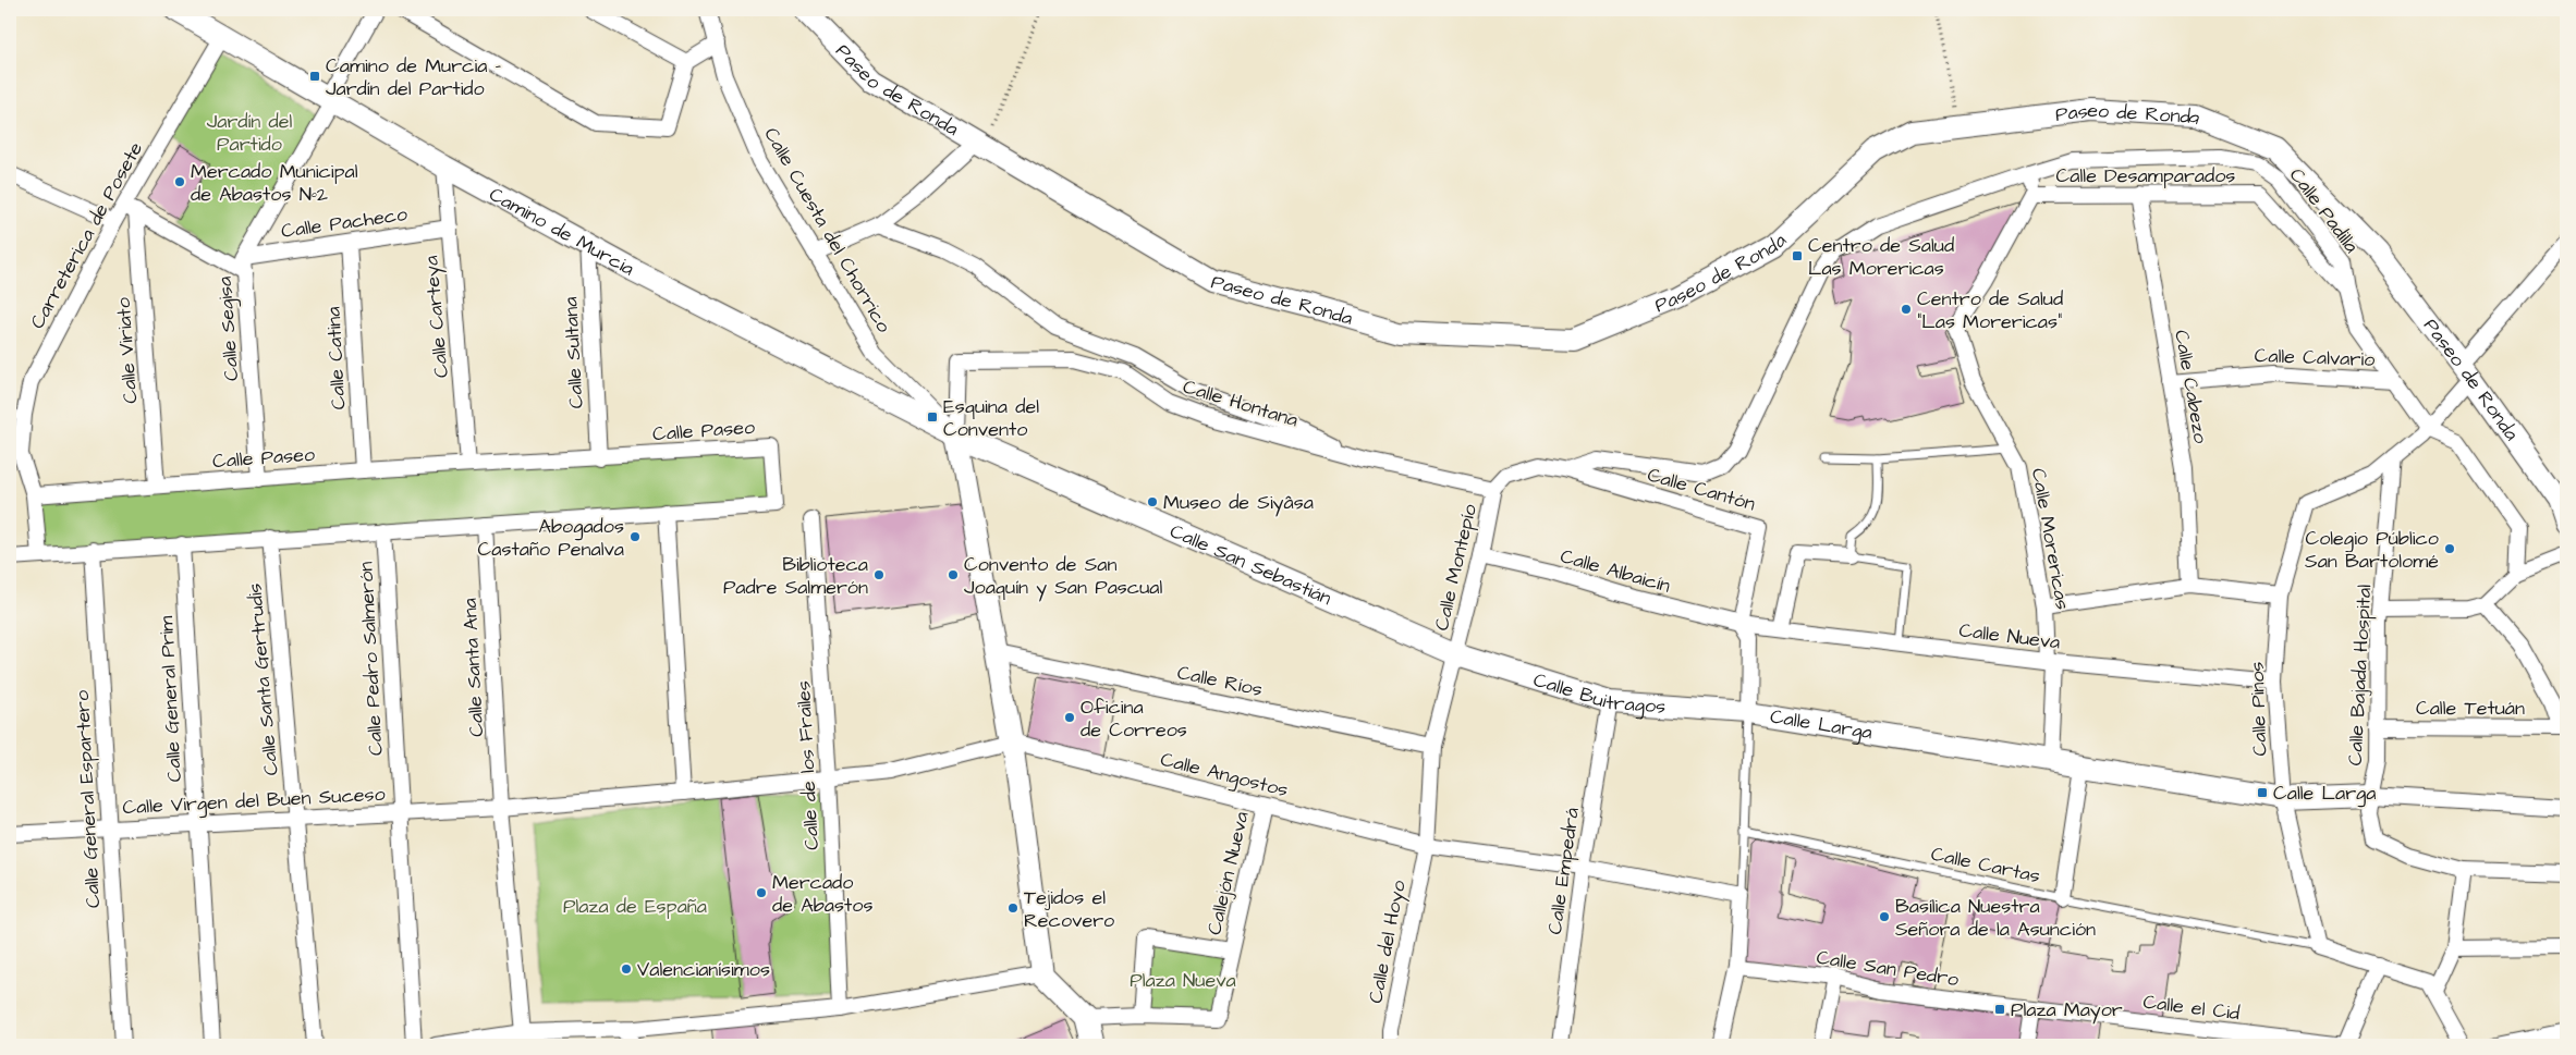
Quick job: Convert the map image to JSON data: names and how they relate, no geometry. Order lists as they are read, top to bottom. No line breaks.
{"streets":{"main road":["Paseo de Ronda","Camino de Murcia","Calle San Sebastián","Calle Buitragos","Calle Larga"],"street":["Calle Desamparados","Calle Padilla","Calle Pacheco","Calle Cuesta del Chorrico","Carreterica de Posete","Calle Carteya","Calle Segisa","Calle Viriato","Calle Sultana","Calle Calvario","Calle Catina","Calle Cabezo","Calle Hontana","Calle Paseo","Calle Cantón","Calle Morericas","Calle Montepío","Calle Albaicín","Calle Nueva","Calle Pedro Salmerón","Calle Santa Ana","Calle Bajada Hospital","Calle Santa Gertrudis","Calle Ríos","Calle General Prim","Calle Tetuán","Calle Pinos","Calle de los Frailes","Calle Angostos","Calle General Espartero","Calle Virgen del Buen Suceso","Calle Empedrá","Callejón Nueva","Calle del Hoyo","Calle San Pedro","Calle el Cid"],"lane":["Calle Cartas"]},"crossings":[["Calle Desamparados","Calle Calvario"],["Calle Desamparados","Calle Cabezo"],["Calle Desamparados","Calle Morericas"],["Calle Padilla","Calle Calvario"],["Calle Padilla","Calle Cantón"],["Calle Pacheco","Calle Carteya"],["Calle Pacheco","Calle Segisa"],["Calle Pacheco","Calle Catina"],["Calle Cuesta del Chorrico","Camino de Murcia"],["Calle Cuesta del Chorrico","Calle Hontana"],["Calle Cuesta del Chorrico","Calle San Sebastián"],["Camino de Murcia","Carreterica de Posete"],["Camino de Murcia","Calle Carteya"],["Camino de Murcia","Calle Segisa"],["Camino de Murcia","Calle Sultana"],["Camino de Murcia","Calle Hontana"],["Camino de Murcia","Calle San Sebastián"],["Carreterica de Posete","Calle Viriato"],["Carreterica de Posete","Calle Paseo"],["Calle Carteya","Calle Paseo"],["Calle Segisa","Calle Paseo"],["Calle Viriato","Calle Paseo"],["Calle Sultana","Calle Paseo"],["Calle Calvario","Calle Cabezo"],["Calle Catina","Calle Paseo"],["Calle Hontana","Calle San Sebastián"],["Calle Hontana","Calle Montepío"],["Calle Paseo","Calle Pedro Salmerón"],["Calle Paseo","Calle Santa Ana"],["Calle Paseo","Calle Santa Gertrudis"],["Calle Paseo","Calle General Prim"],["Calle Paseo","Calle General Espartero"],["Calle Cantón","Calle Albaicín"],["Calle Cantón","Calle Nueva"],["Calle Morericas","Calle Nueva"],["Calle Morericas","Calle Larga"],["Calle San Sebastián","Calle Montepío"],["Calle San Sebastián","Calle Buitragos"],["Calle Montepío","Calle Albaicín"],["Calle Montepío","Calle Ríos"],["Calle Montepío","Calle Buitragos"],["Calle Montepío","Calle del Hoyo"],["Calle Albaicín","Calle Nueva"],["Calle Nueva","Calle Pinos"],["Calle Pedro Salmerón","Calle Virgen del Buen Suceso"],["Calle Santa Ana","Calle Virgen del Buen Suceso"],["Calle Bajada Hospital","Calle Tetuán"],["Calle Bajada Hospital","Calle Pinos"],["Calle Bajada Hospital","Calle Larga"],["Calle Santa Gertrudis","Calle Virgen del Buen Suceso"],["Calle Ríos","Calle del Hoyo"],["Calle Buitragos","Calle Larga"],["Calle Buitragos","Calle Empedrá"],["Calle General Prim","Calle Virgen del Buen Suceso"],["Calle Pinos","Calle Larga"],["Calle Pinos","Calle Cartas"],["Calle Angostos","Calle Empedrá"],["Calle Angostos","Callejón Nueva"],["Calle Angostos","Calle del Hoyo"],["Calle General Espartero","Calle Virgen del Buen Suceso"],["Calle San Pedro","Calle el Cid"]],"parks":["Jardín del Partido","Plaza de España","Plaza Nueva"],"places":{"transit":["Camino de Murcia - Jardín del Partido","Centro de Salud Las Morericas","Esquina del Convento","Calle Larga","Plaza Mayor"],"other":["Mercado Municipal de Abastos Nº2","Centro de Salud \"Las Morericas\"","Museo de Siyâsa","Abogados Castaño Penalva","Colegio Público San Bartolomé","Biblioteca Padre Salmerón","Convento de San Joaquín y San Pascual","Oficina de Correos","Mercado de Abastos","Tejidos el Recovero","Basílica Nuestra Señora de la Asunción","Valencianísimos"]}}
